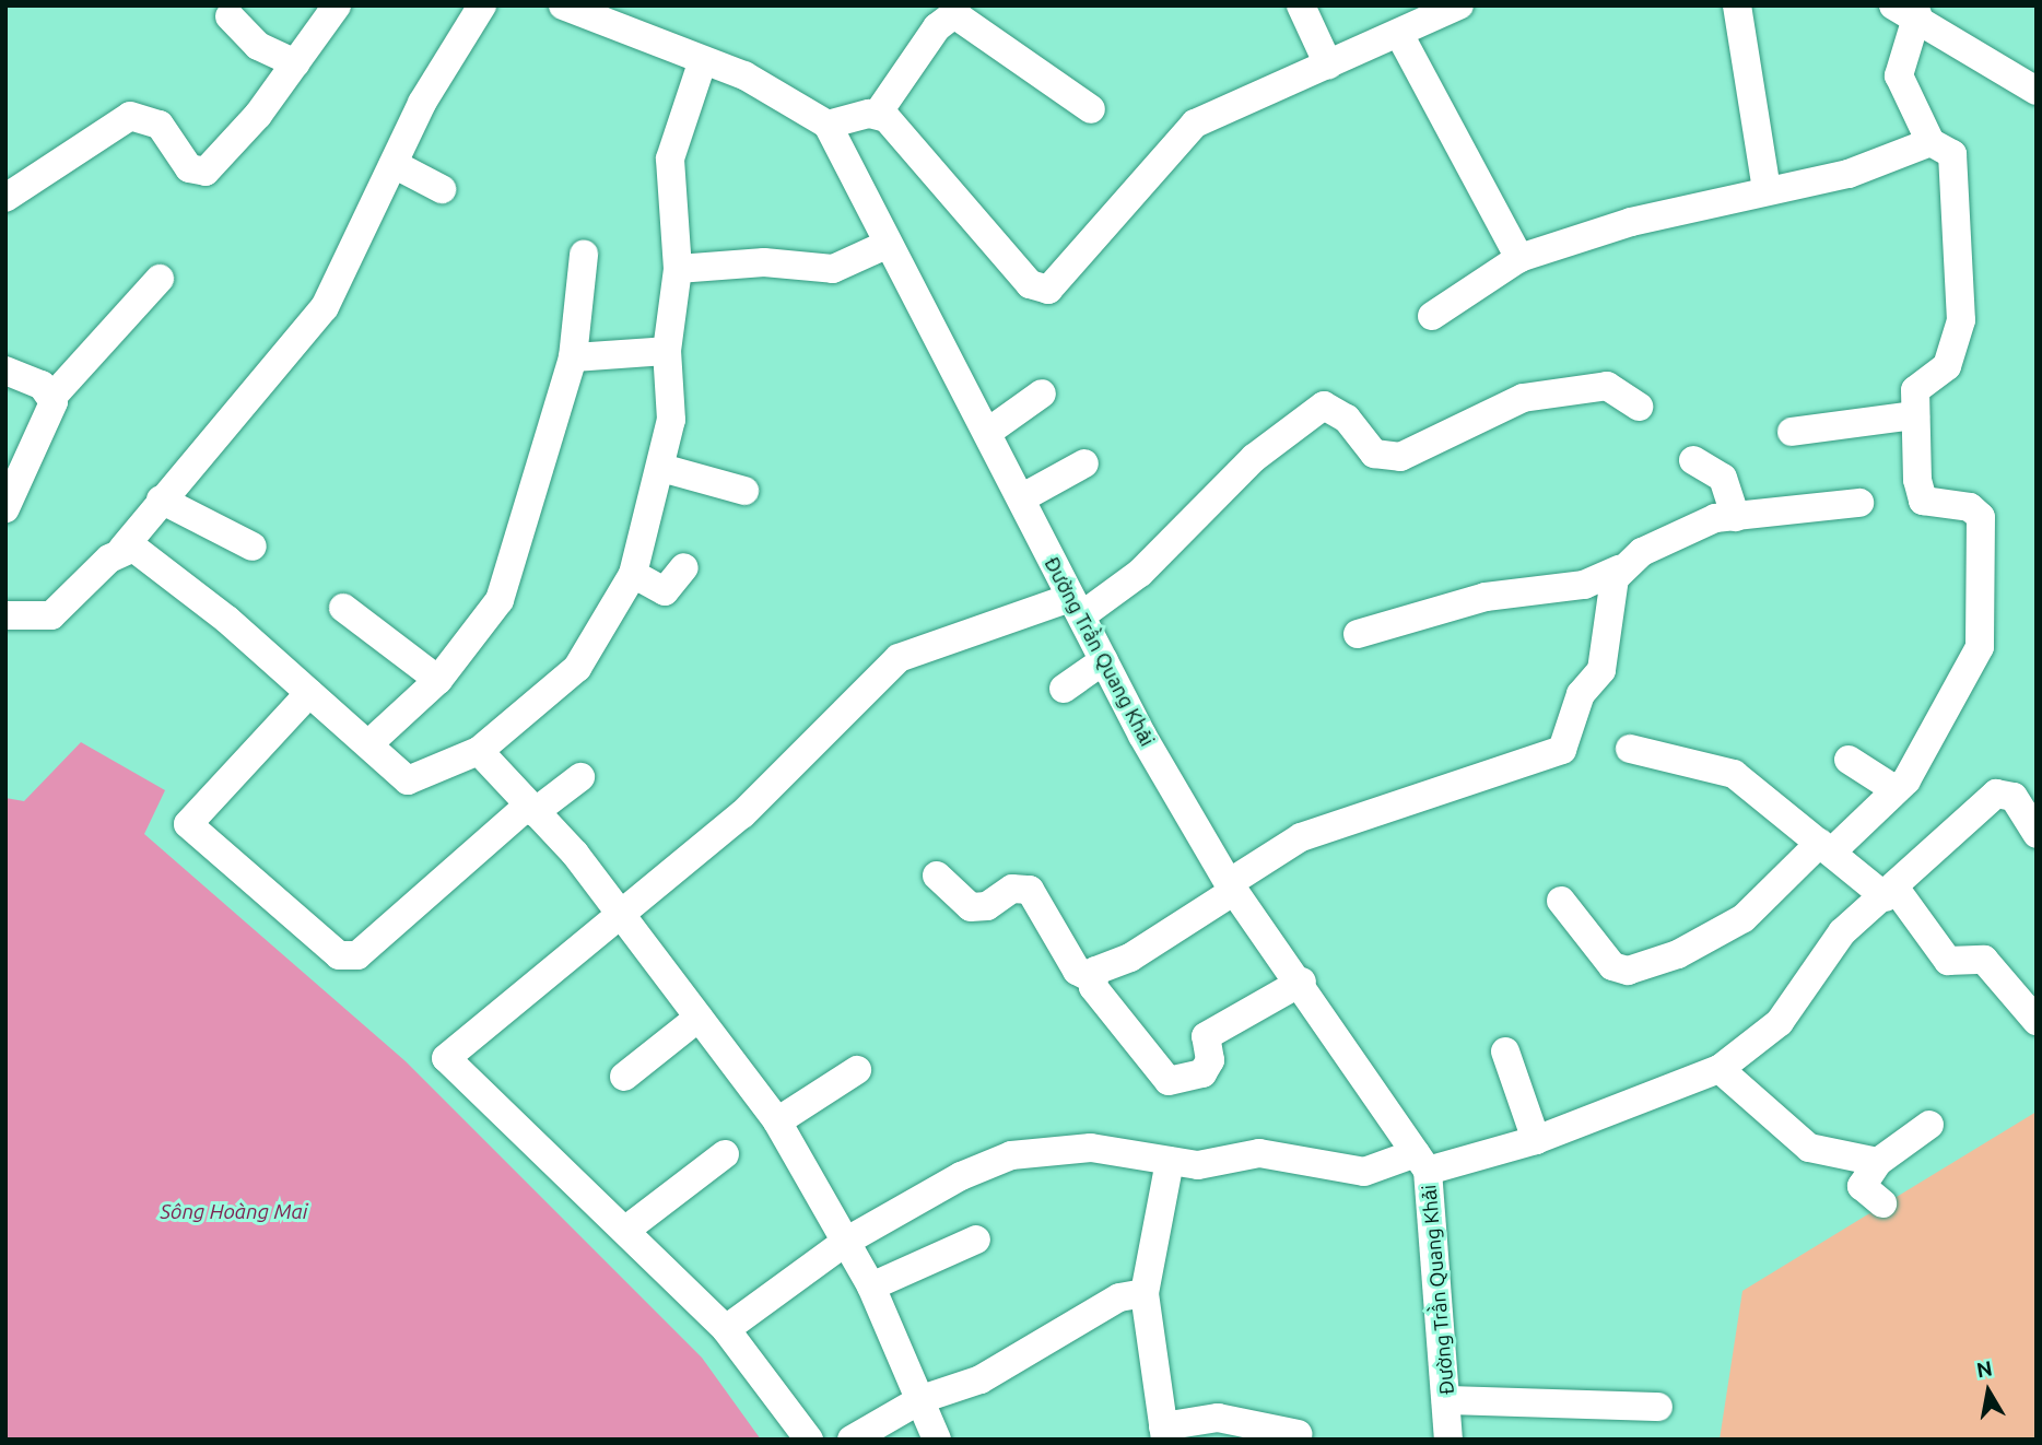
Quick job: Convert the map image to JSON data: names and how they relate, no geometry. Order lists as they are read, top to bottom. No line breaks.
{"streets":{"street":["Đường Trần Quang Khải"]},"water":["Sông Hoàng Mai"],"north":"top"}
